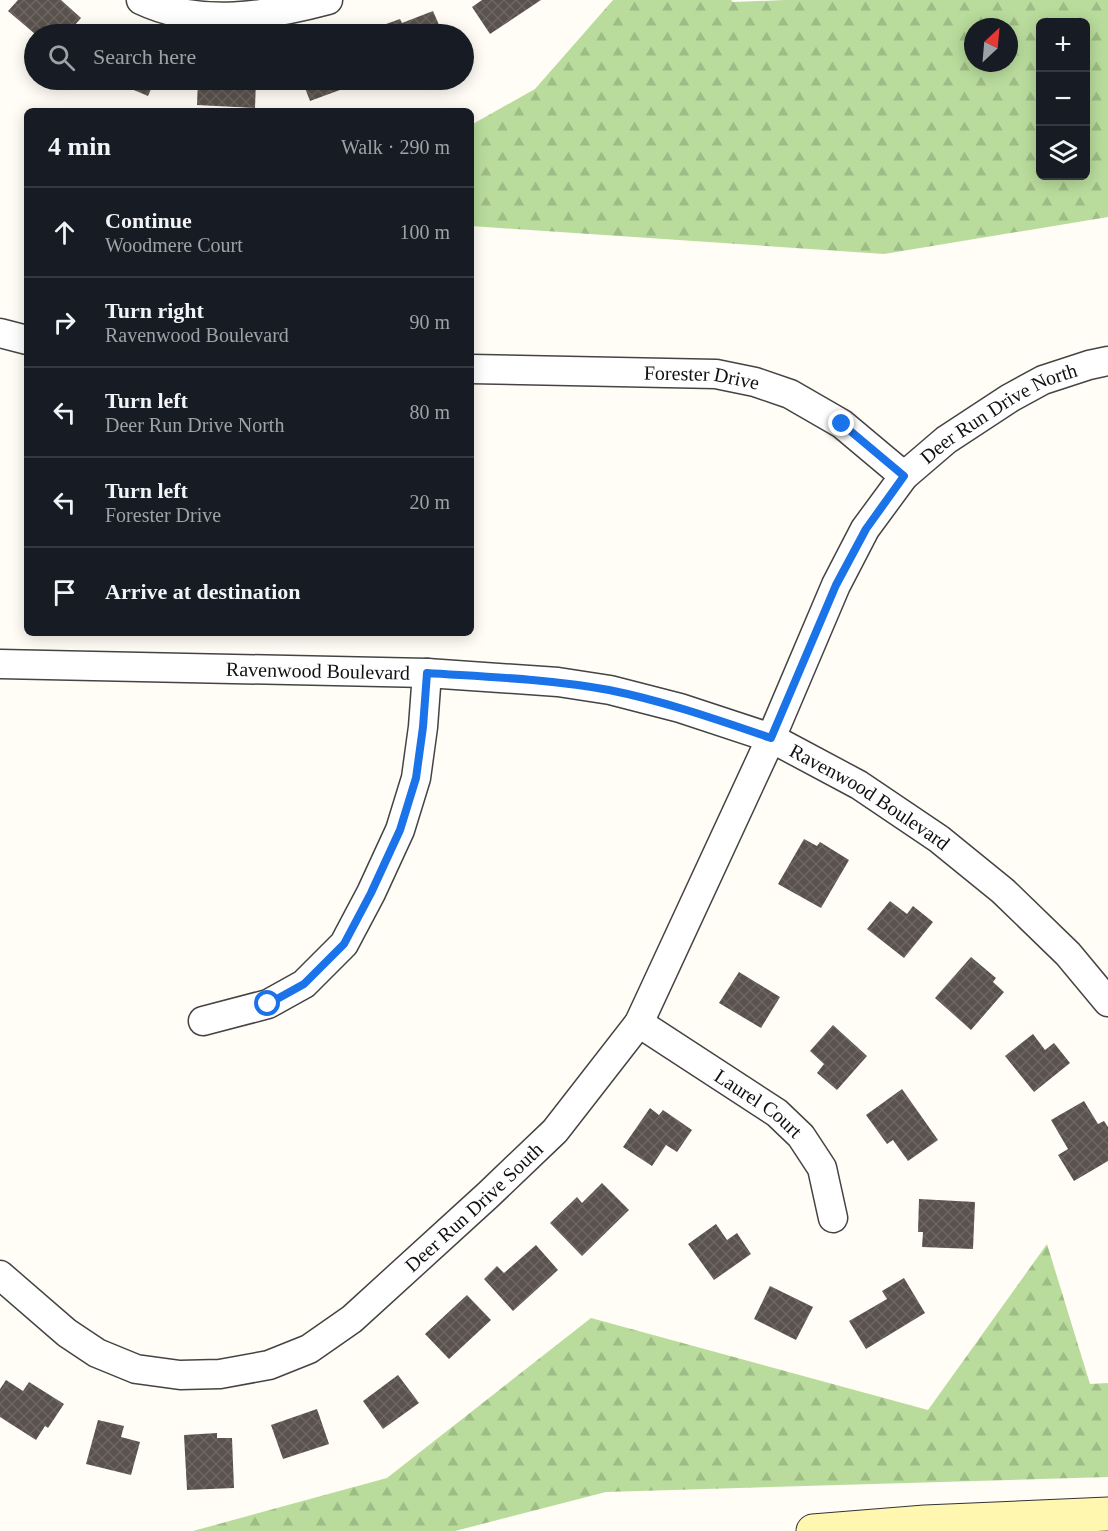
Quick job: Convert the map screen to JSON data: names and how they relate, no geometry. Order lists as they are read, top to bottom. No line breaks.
{"streets":{"street":["Forester Drive","Deer Run Drive North","Ravenwood Boulevard","Laurel Court","Deer Run Drive South"]},"crossings":[["Forester Drive","Deer Run Drive North"],["Deer Run Drive North","Ravenwood Boulevard"],["Deer Run Drive North","Deer Run Drive South"],["Ravenwood Boulevard","Deer Run Drive South"],["Laurel Court","Deer Run Drive South"]],"north":"top right","page":{"map_buttons":["+","−"],"search":"Search here","heading":["4 min","Walk · 290 m"],"list":[["Continue","Woodmere Court","100 m"],["Turn right","Ravenwood Boulevard","90 m"],["Turn left","Deer Run Drive North","80 m"],["Turn left","Forester Drive","20 m"],"Arrive at destination"]}}
